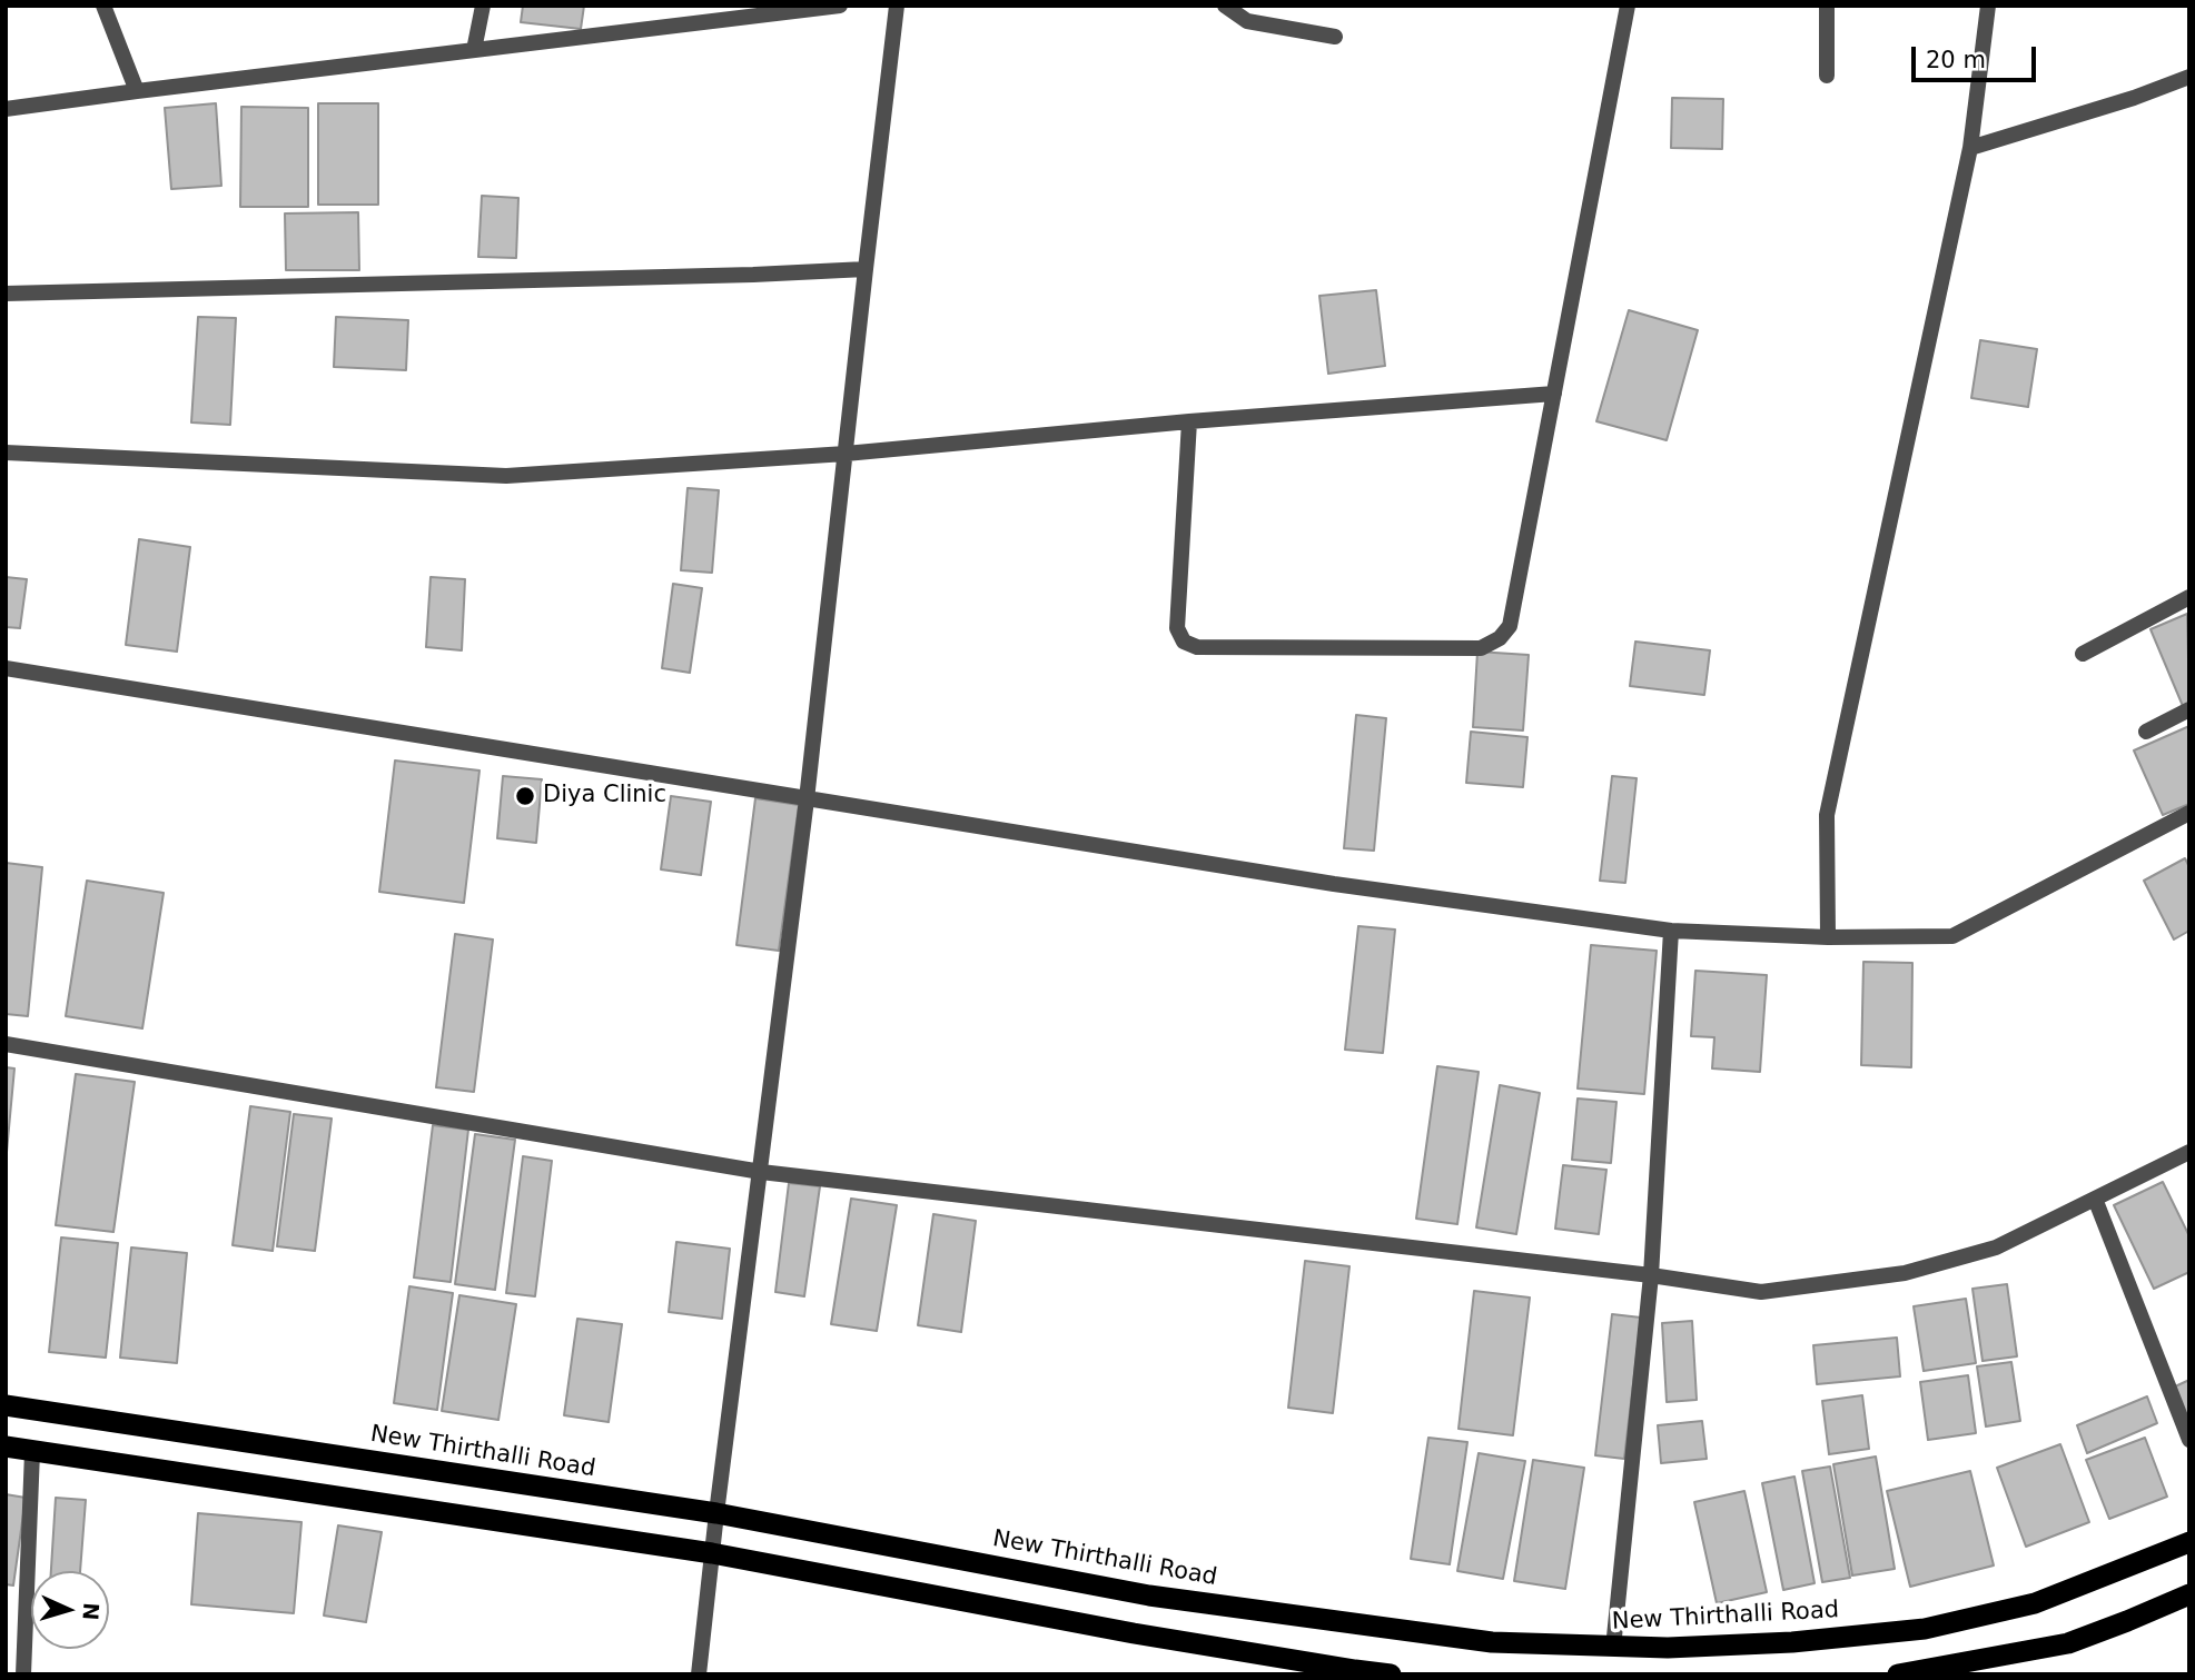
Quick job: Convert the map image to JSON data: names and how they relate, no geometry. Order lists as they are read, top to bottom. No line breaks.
{"streets":{"highway":["New Thirthalli Road"]},"places":["Diya Clinic"],"scale_bar":"20 m","north":"right"}
